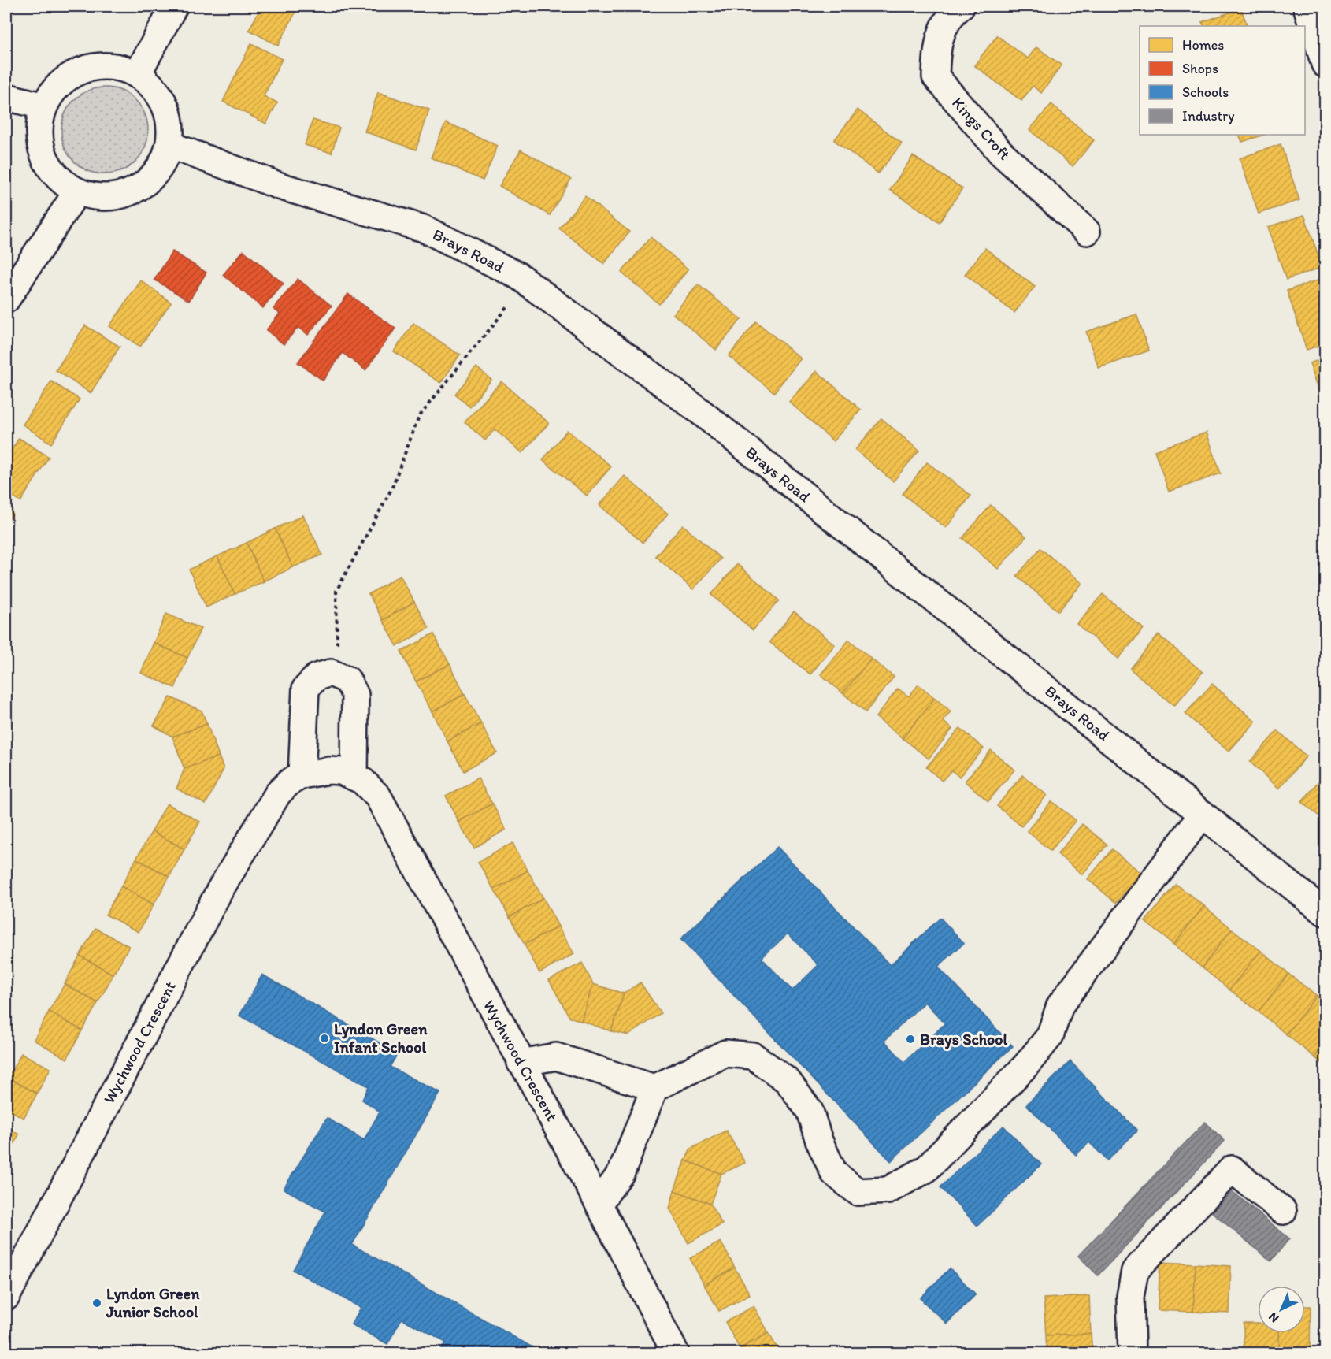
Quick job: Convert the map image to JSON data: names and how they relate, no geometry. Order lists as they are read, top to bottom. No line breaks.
{"streets":{"street":["Kings Croft","Brays Road","Wychwood Crescent"]},"places":["Lyndon Green Infant School","Brays School","Lyndon Green Junior School"],"legend":["Homes","Shops","Schools","Industry"],"north":"bottom left"}
